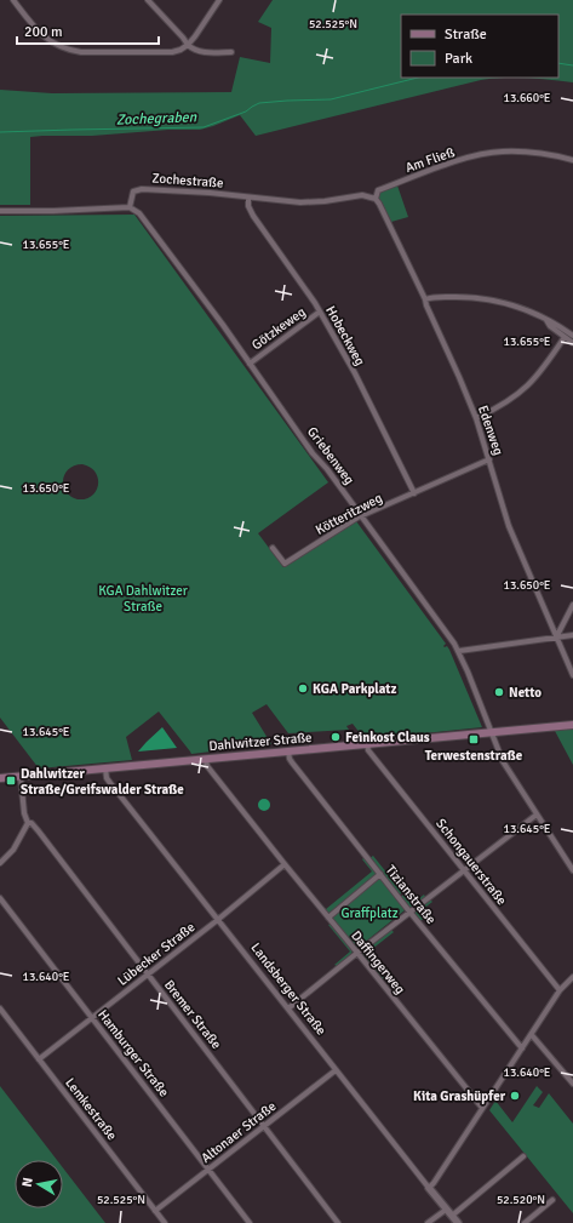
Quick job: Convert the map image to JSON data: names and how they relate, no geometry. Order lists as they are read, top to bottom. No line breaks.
{"streets":{"main road":["Dahlwitzer Straße"],"street":["Am Fließ","Zochestraße","Götzkeweg","Hobeckweg","Edenweg","Griebenweg","Kötteritzweg","Schongauerstraße","Tizianstraße","Lübecker Straße","Daffingerweg","Landsberger Straße","Bremer Straße","Hamburger Straße","Lemkestraße","Altonaer Straße"]},"crossings":[["Am Fließ","Zochestraße"],["Am Fließ","Edenweg"],["Zochestraße","Hobeckweg"],["Zochestraße","Edenweg"],["Zochestraße","Griebenweg"],["Götzkeweg","Hobeckweg"],["Götzkeweg","Griebenweg"],["Hobeckweg","Kötteritzweg"],["Edenweg","Kötteritzweg"],["Griebenweg","Kötteritzweg"],["Griebenweg","Dahlwitzer Straße"],["Dahlwitzer Straße","Schongauerstraße"],["Dahlwitzer Straße","Tizianstraße"],["Dahlwitzer Straße","Daffingerweg"],["Dahlwitzer Straße","Landsberger Straße"],["Lübecker Straße","Daffingerweg"],["Lübecker Straße","Landsberger Straße"],["Lübecker Straße","Bremer Straße"],["Lübecker Straße","Hamburger Straße"],["Lübecker Straße","Lemkestraße"],["Landsberger Straße","Altonaer Straße"],["Bremer Straße","Altonaer Straße"],["Hamburger Straße","Altonaer Straße"],["Lemkestraße","Altonaer Straße"]],"water":["Zochegraben"],"parks":["KGA Dahlwitzer Straße","Graffplatz"],"places":{"other":["KGA Parkplatz","Netto","Feinkost Claus","Kita Grashüpfer"],"transit":["Terwestenstraße","Dahlwitzer Straße/Greifswalder Straße"]},"legend":["Straße","Park"],"scale_bar":"200 m","north":"left","coordinates":["52.525°N","13.660°E","13.655°E","13.650°E","13.645°E","13.640°E","52.520°N"]}
